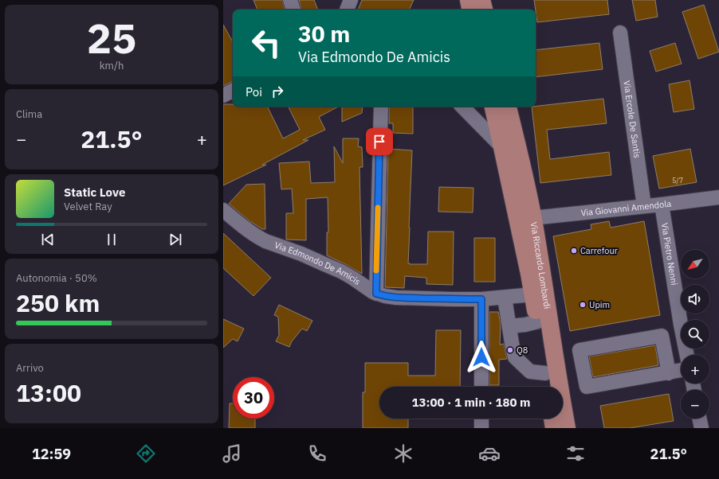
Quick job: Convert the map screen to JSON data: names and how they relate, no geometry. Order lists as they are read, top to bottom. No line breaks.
{"streets":{"main road":["Via Riccardo Lombardi"],"street":["Via Ercole De Santis","Via Giovanni Amendola","Via Pietro Nenni","Via Edmondo De Amicis"]},"crossings":[["Via Ercole De Santis","Via Giovanni Amendola"],["Via Giovanni Amendola","Via Pietro Nenni"],["Via Giovanni Amendola","Via Riccardo Lombardi"],["Via Edmondo De Amicis","Via Riccardo Lombardi"]],"places":["Carrefour","Upim","Q8"],"house_numbers":["5/7"],"north":"bottom left","page":{"tile":[["25","km/h"],"Clima",["Autonomia · 50%","250 km"],["Arrivo","13:00"]],"turn":["30 m","Via Edmondo De Amicis"],"then":"Poi","heat":["−","21.5°","+"],"song":["Static Love","Velvet Ray"],"map_buttons":["+","−"],"limit":"30","trip":"13:00 · 1 min · 180 m","tabs":["12:59","21.5°"]}}
